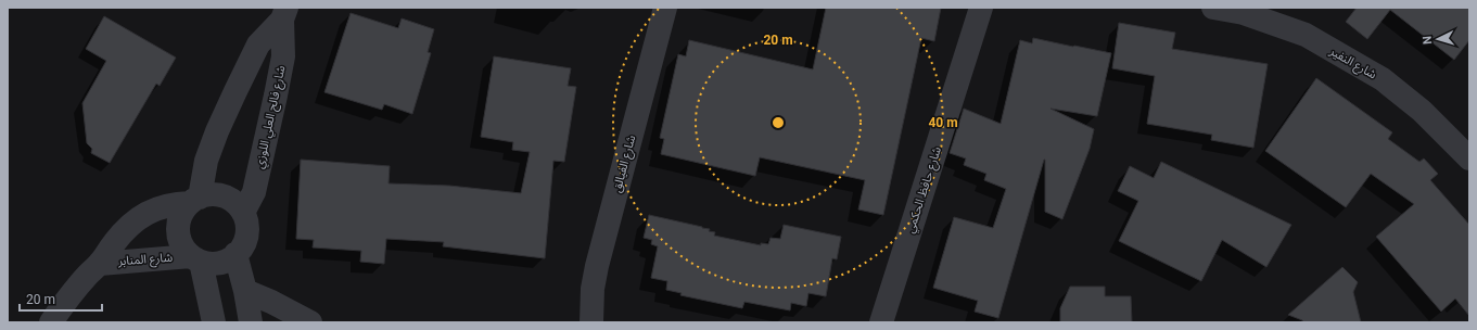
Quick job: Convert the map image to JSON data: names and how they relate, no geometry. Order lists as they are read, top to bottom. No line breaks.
{"streets":{"street":["شارع النفير","شارع فالح العلي اللوزي","شارع الفيالق","شارع حافظ الحكمي","شارع المنابر"]},"crossings":[["شارع فالح العلي اللوزي","شارع المنابر"]],"scale_bar":"20 m","north":"left","rings":["20 m","40 m"]}
